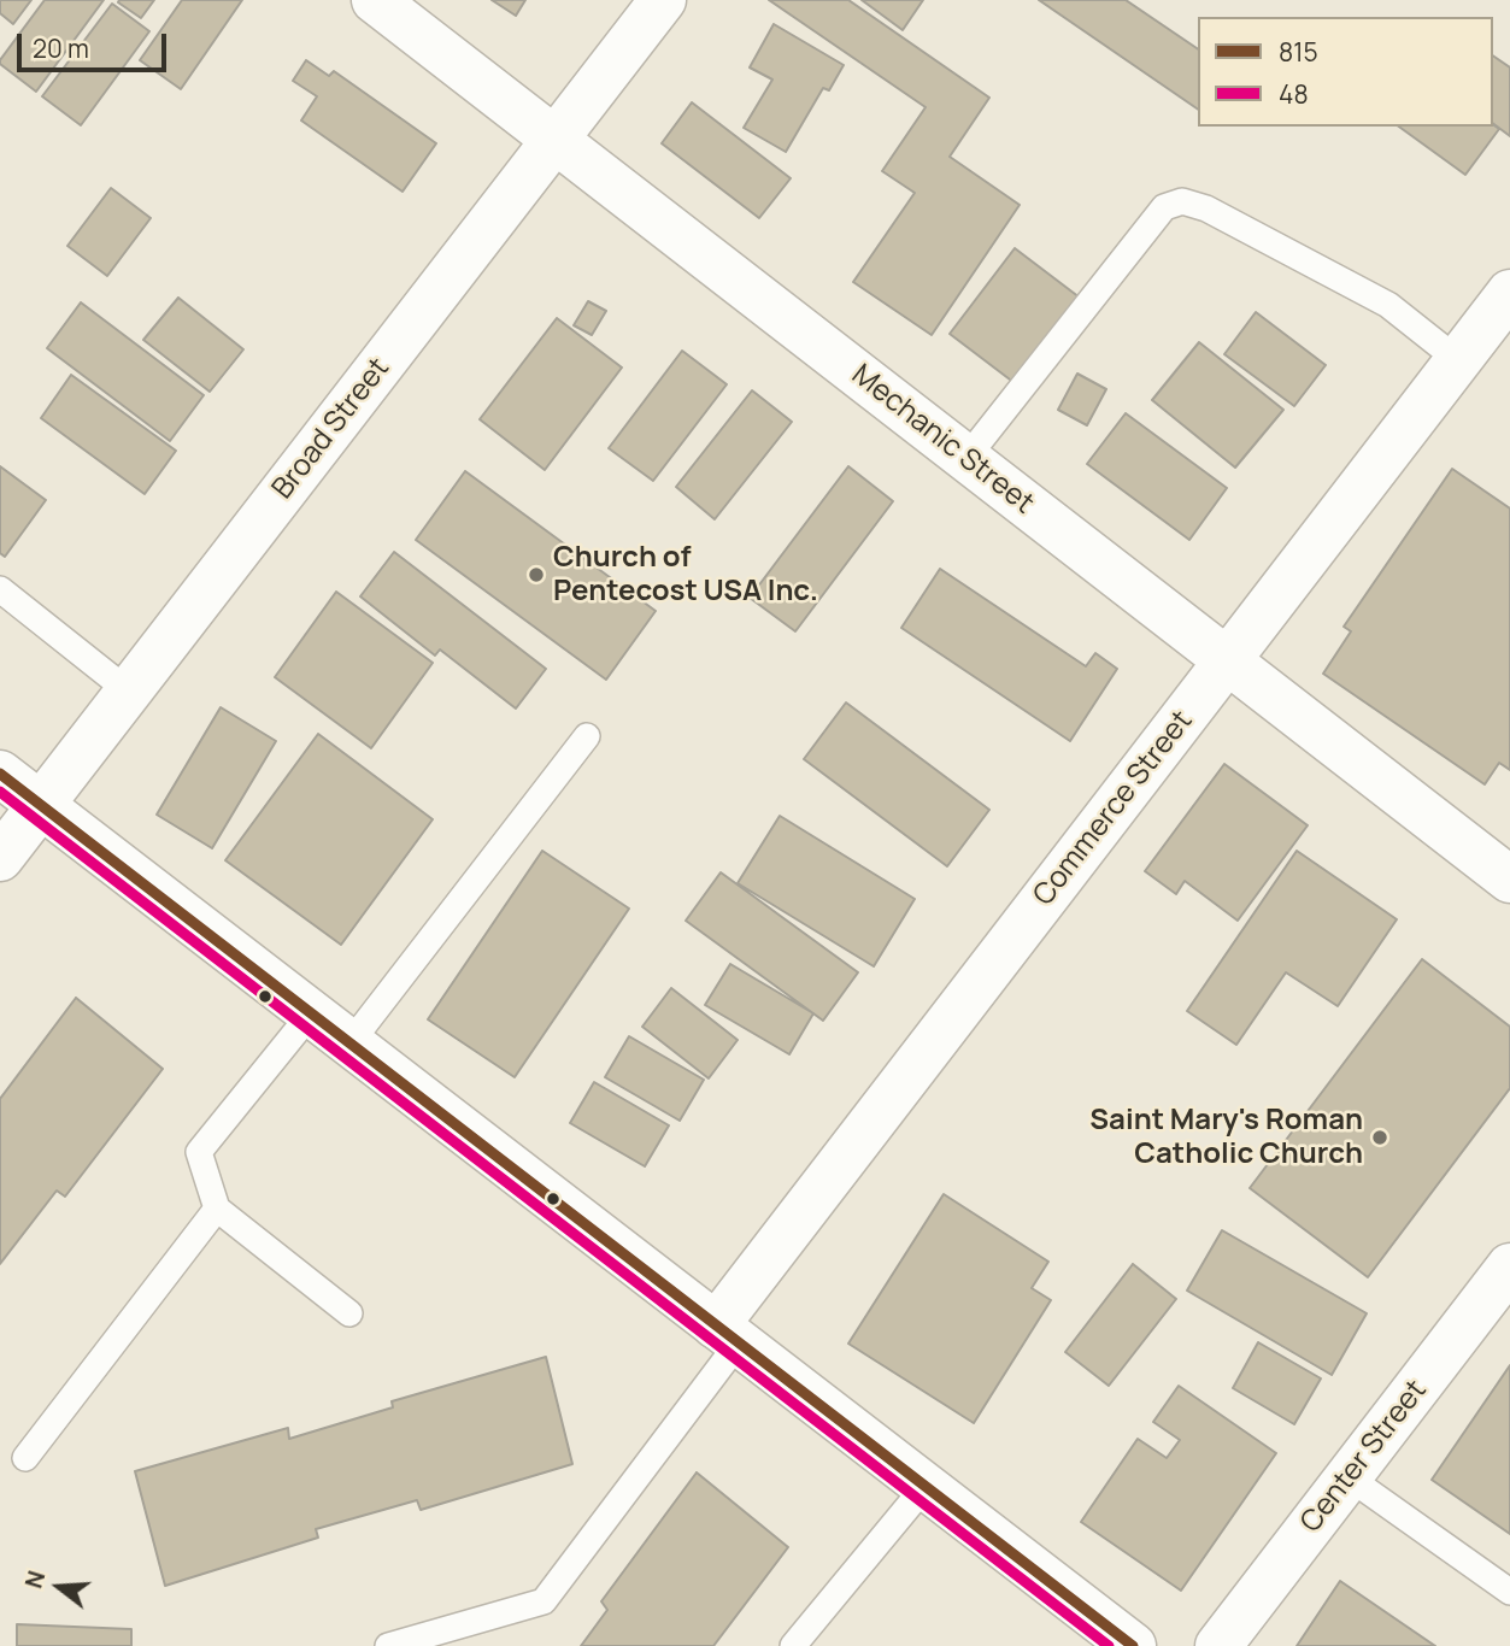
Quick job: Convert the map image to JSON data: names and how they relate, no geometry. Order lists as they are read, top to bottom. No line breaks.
{"streets":{"street":["Broad Street","Mechanic Street","Commerce Street","Center Street"]},"crossings":[["Broad Street","Mechanic Street"],["Mechanic Street","Commerce Street"]],"places":["Church of Pentecost USA Inc.","Saint Mary's Roman Catholic Church"],"lines":["transit line 815","transit line 48"],"legend":["815","48"],"scale_bar":"20 m","north":"left"}
